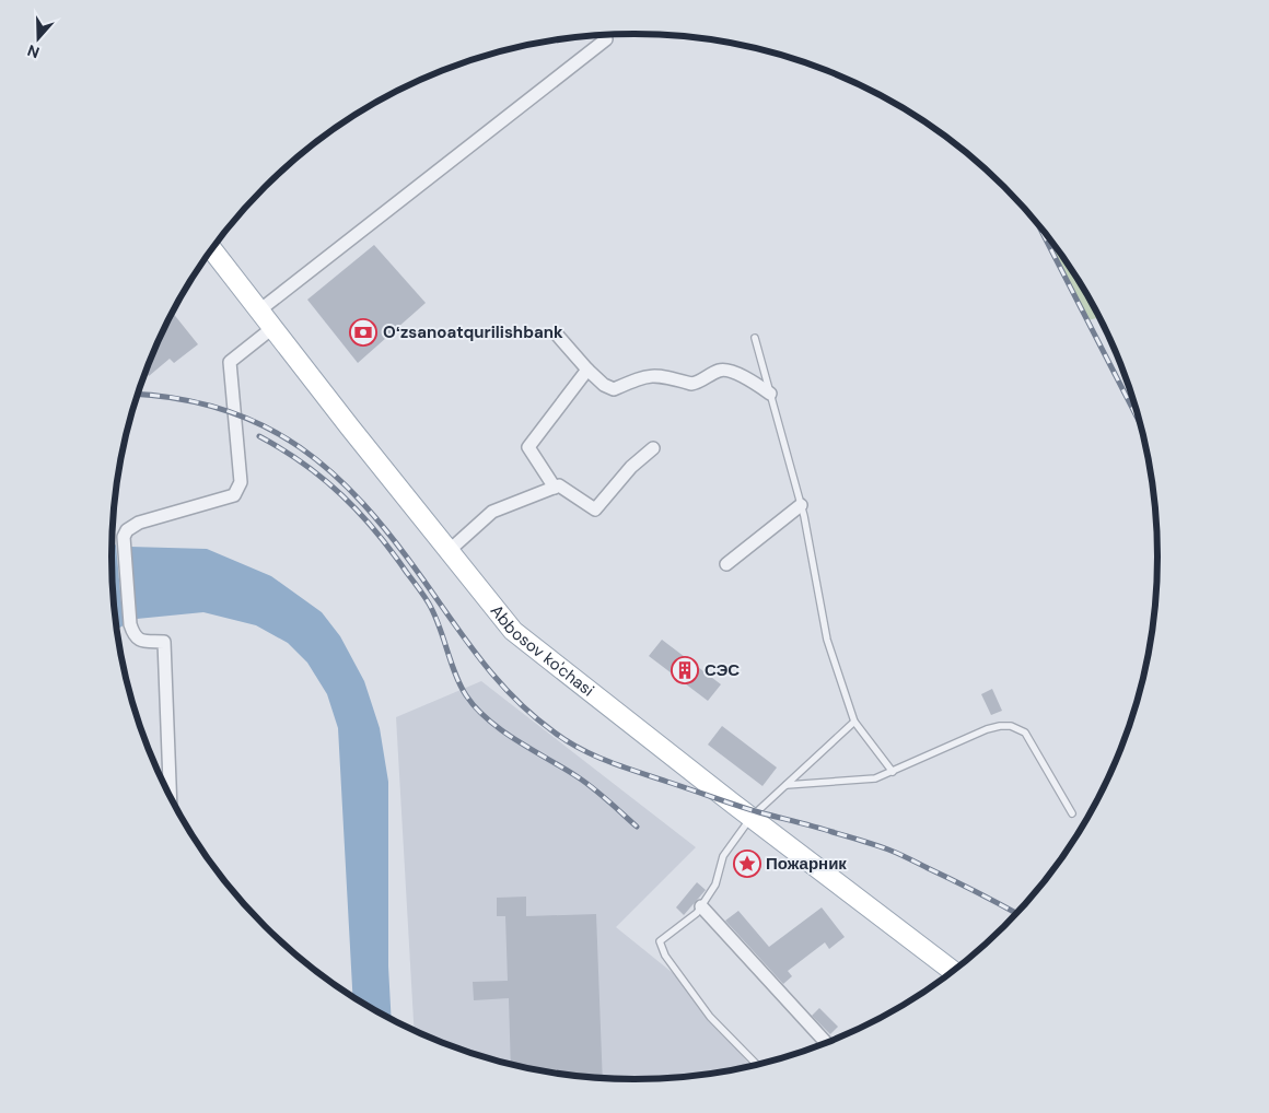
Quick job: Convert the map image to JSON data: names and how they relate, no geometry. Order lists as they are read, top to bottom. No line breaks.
{"streets":{"main road":["Abbosov ko'chasi"]},"places":{"bank":["Oʻzsanoatqurilishbank"],"building":["СЭС"],"place":["Пожарник"]},"north":"bottom"}
